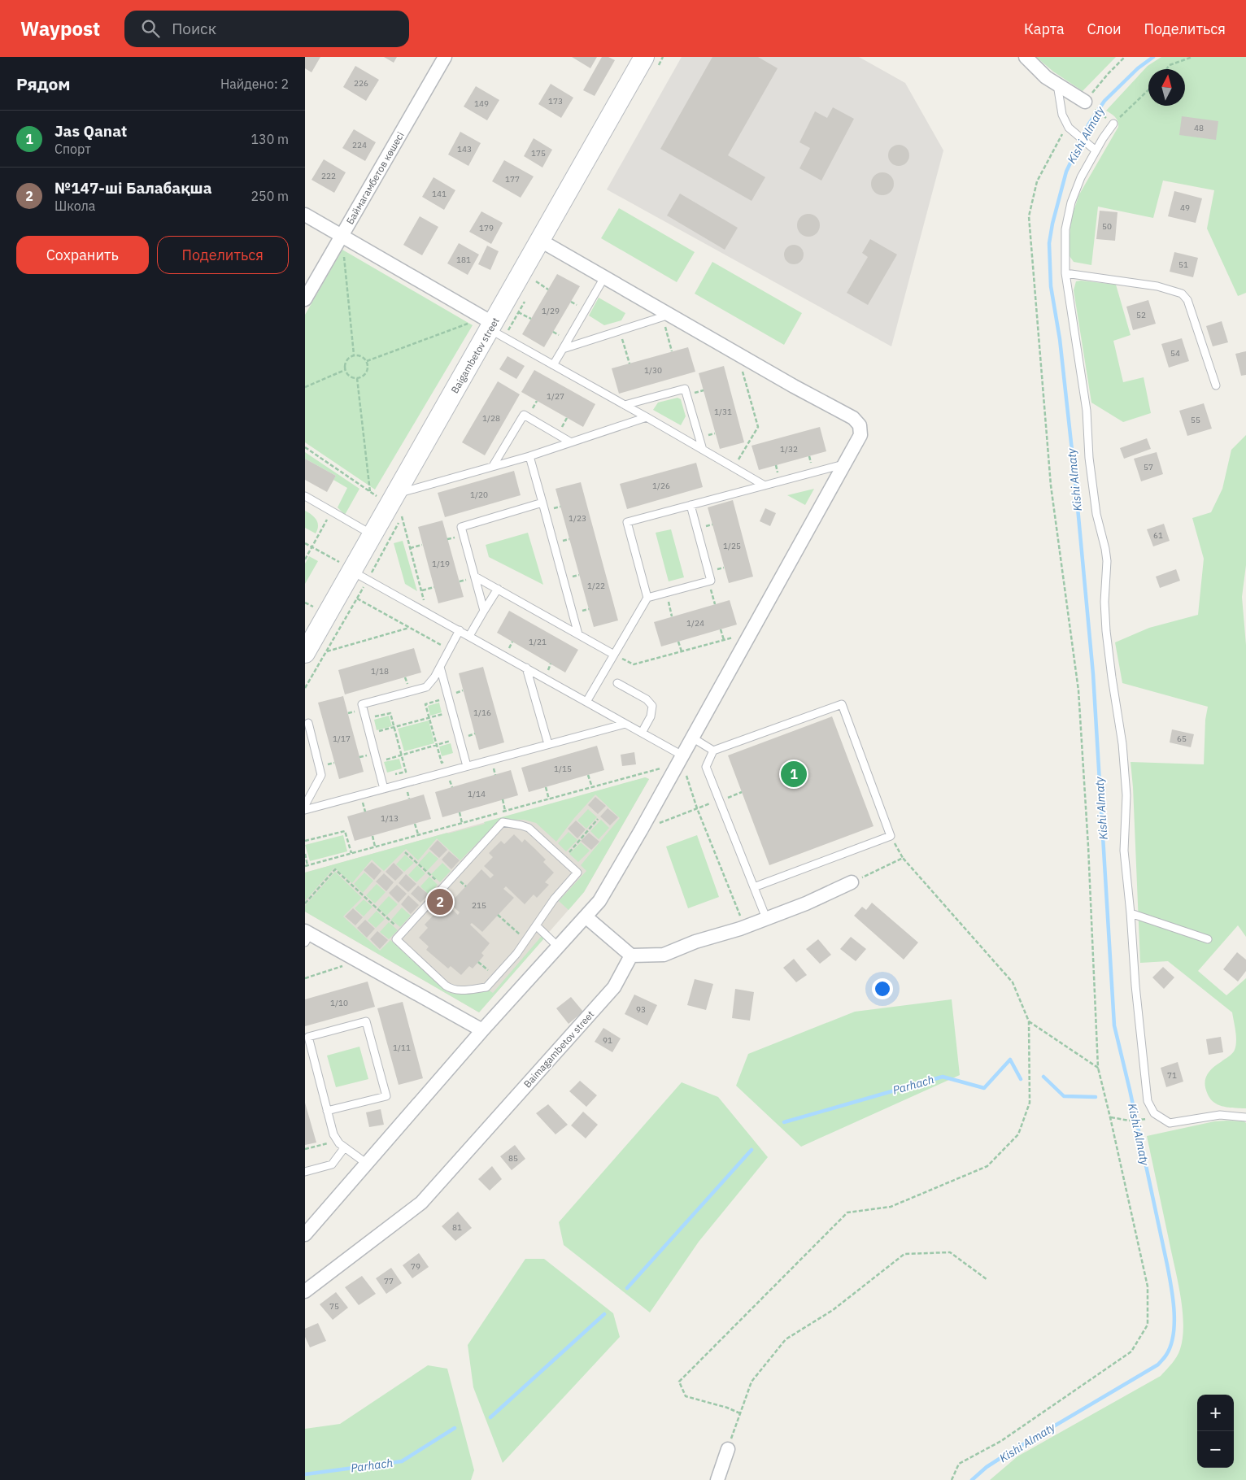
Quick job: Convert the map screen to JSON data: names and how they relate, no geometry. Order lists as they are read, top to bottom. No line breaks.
{"streets":{"street":["Баймагамбетов көшесі","Baigambetov street","Baimagambetov street"]},"water":["Kіshі Almaty","Parhach"],"house_numbers":["226","173","149","48","224","143","175","222","177","141","49","50","179","181","51","1/29","52","54","1/30","1/27","1/31","1/28","55","1/32","57","1/26","1/20","1/23","61","1/25","1/19","1/22","1/24","1/21","1/18","1/16","1/17","65","1/15","1/14","1/13","215","1/10","93","91","1/11","71","85","81","79","77","75"],"north":"top","page":{"header":"Waypost","search":"Поиск","nav":["Карта","Слои","Поделиться"],"heading":["Рядом","Найдено: 2"],"list":[{"mark":"1","name":"Jas Qanat","note":"Спорт","value":"130 m"},{"mark":"2","name":"№147-ші Балабақша","note":"Школа","value":"250 m"}],"buttons":["Сохранить","Поделиться"],"pins":["1","2"],"map_buttons":["+","−"]}}
